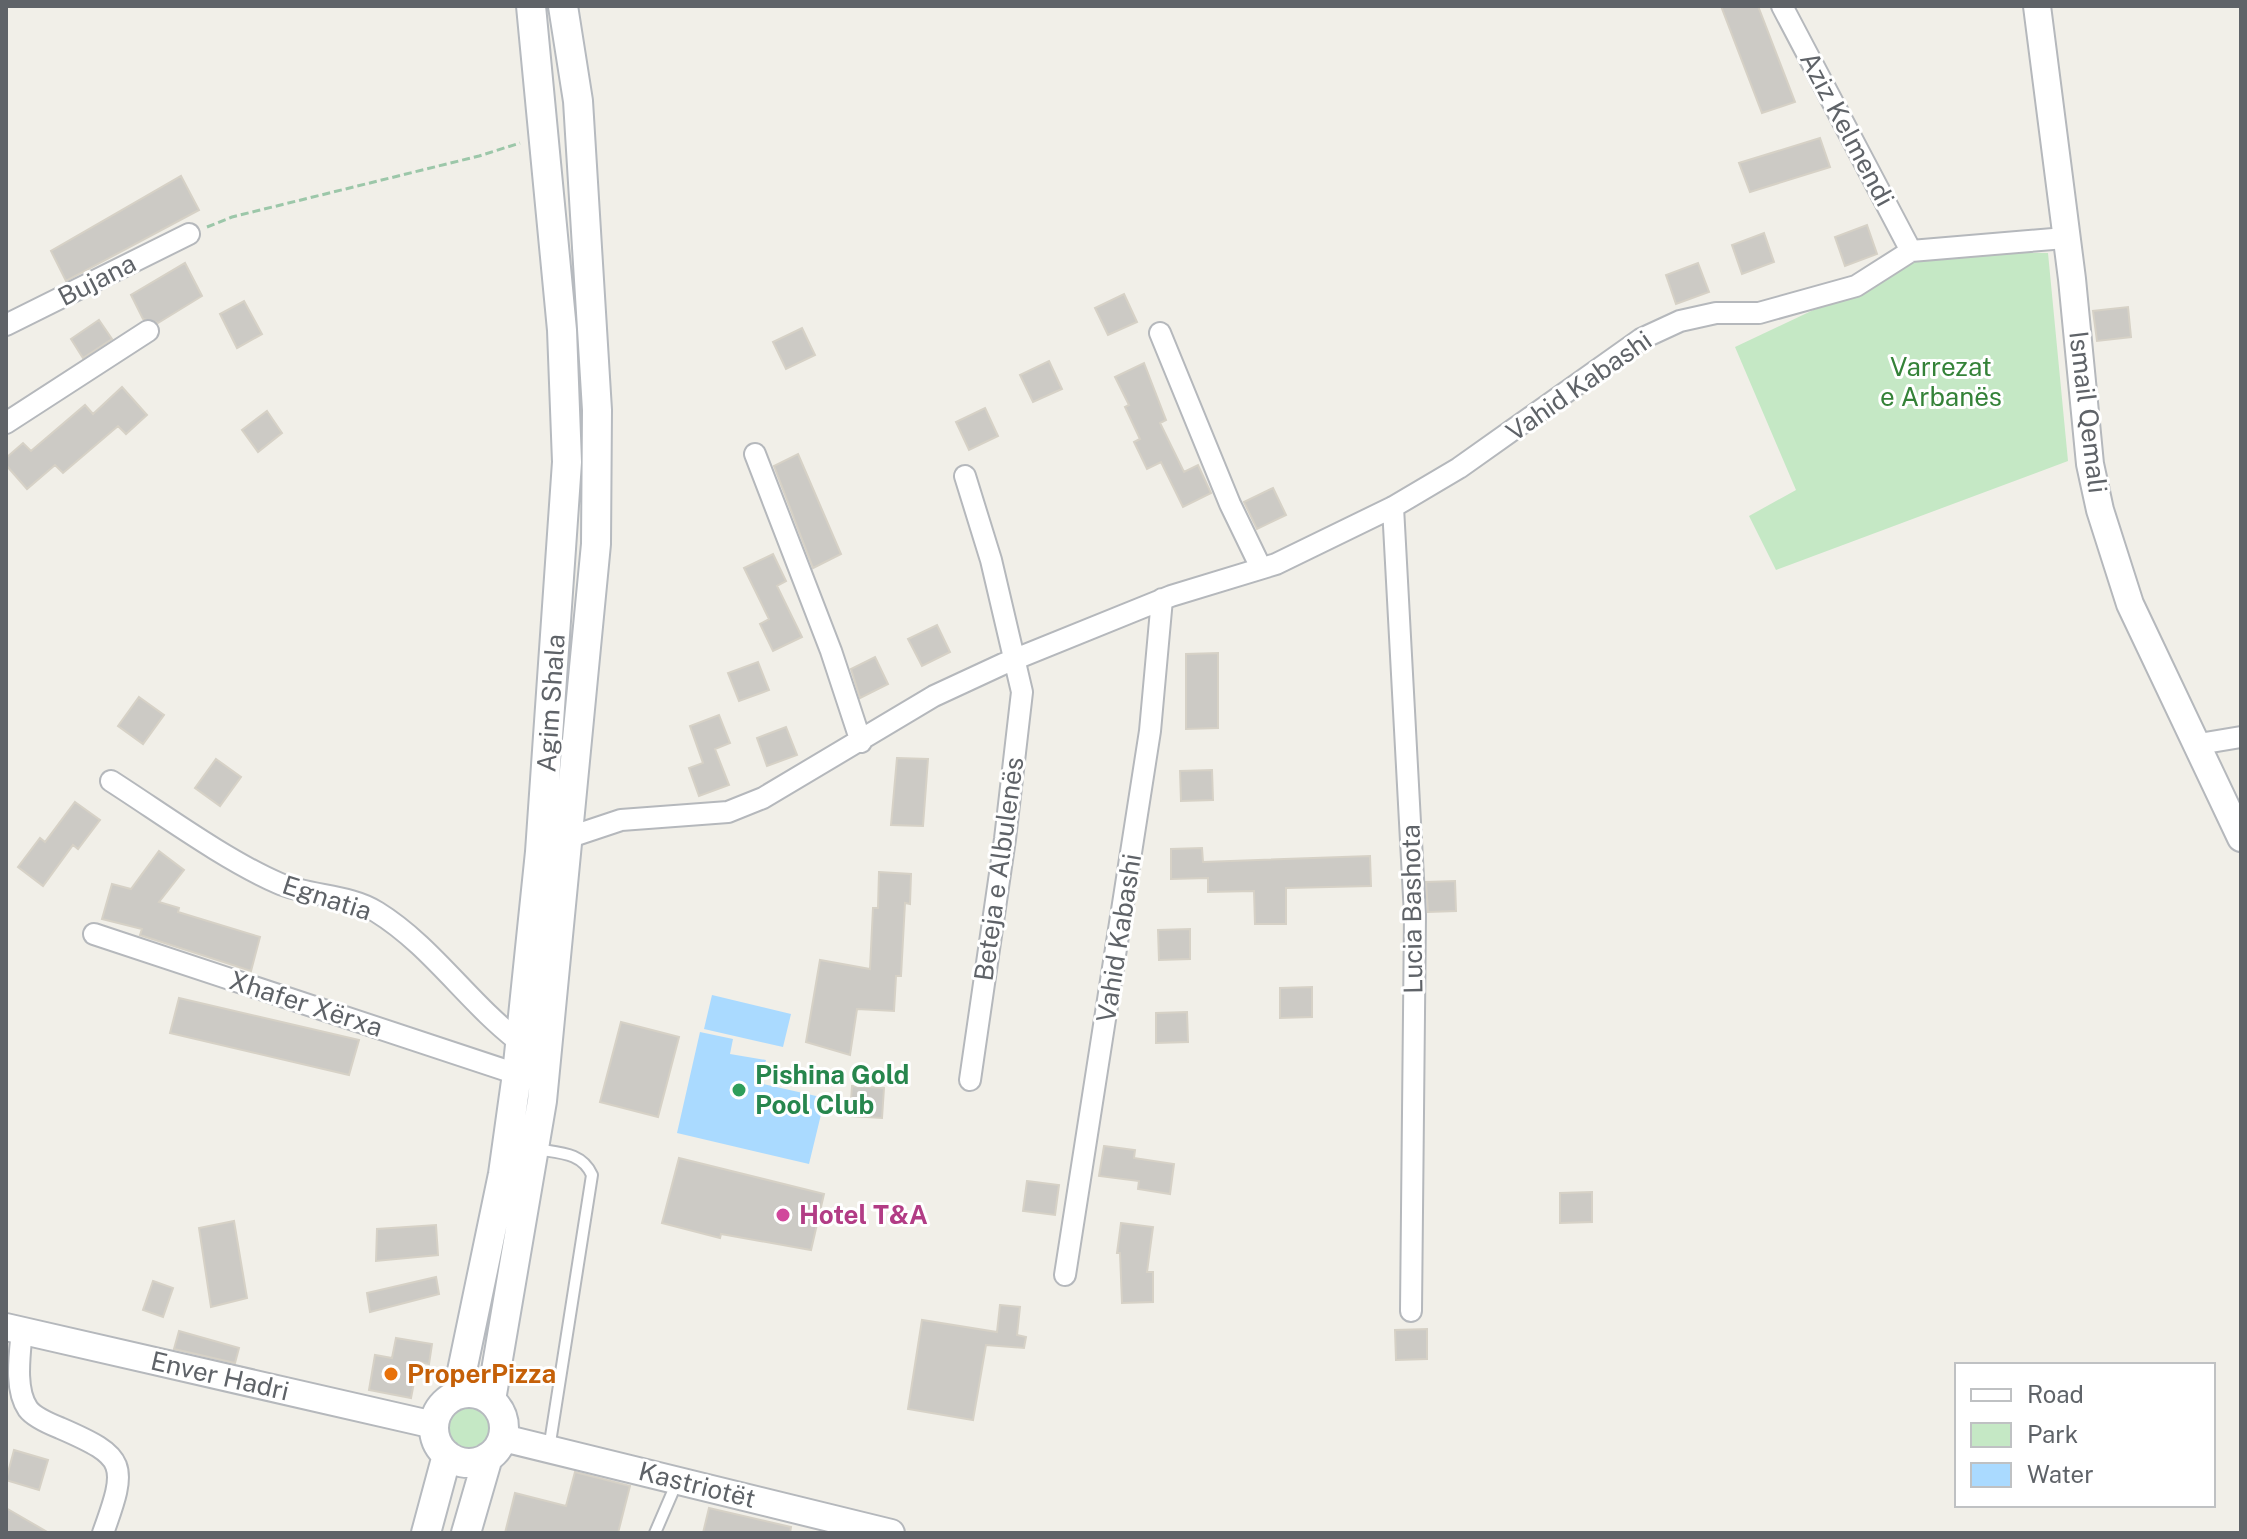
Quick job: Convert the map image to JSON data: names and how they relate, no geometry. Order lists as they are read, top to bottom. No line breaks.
{"streets":{"main road":["Agim Shala"],"street":["Aziz Kelmendi","Bujana","Vahid Kabashi","Ismail Qemali","Beteja e Albulenës","Egnatia","Lucia Bashota","Xhafer Xërxa","Enver Hadri","Kastriotët"]},"crossings":[["Aziz Kelmendi","Vahid Kabashi"],["Vahid Kabashi","Ismail Qemali"],["Vahid Kabashi","Agim Shala"],["Vahid Kabashi","Beteja e Albulenës"],["Vahid Kabashi","Lucia Bashota"],["Agim Shala","Egnatia"],["Agim Shala","Xhafer Xërxa"],["Agim Shala","Enver Hadri"],["Agim Shala","Kastriotët"],["Enver Hadri","Kastriotët"]],"parks":["Varrezat e Arbanës"],"places":["Pishina Gold Pool Club","Hotel T&A","ProperPizza"],"legend":["Road","Park","Water"]}
